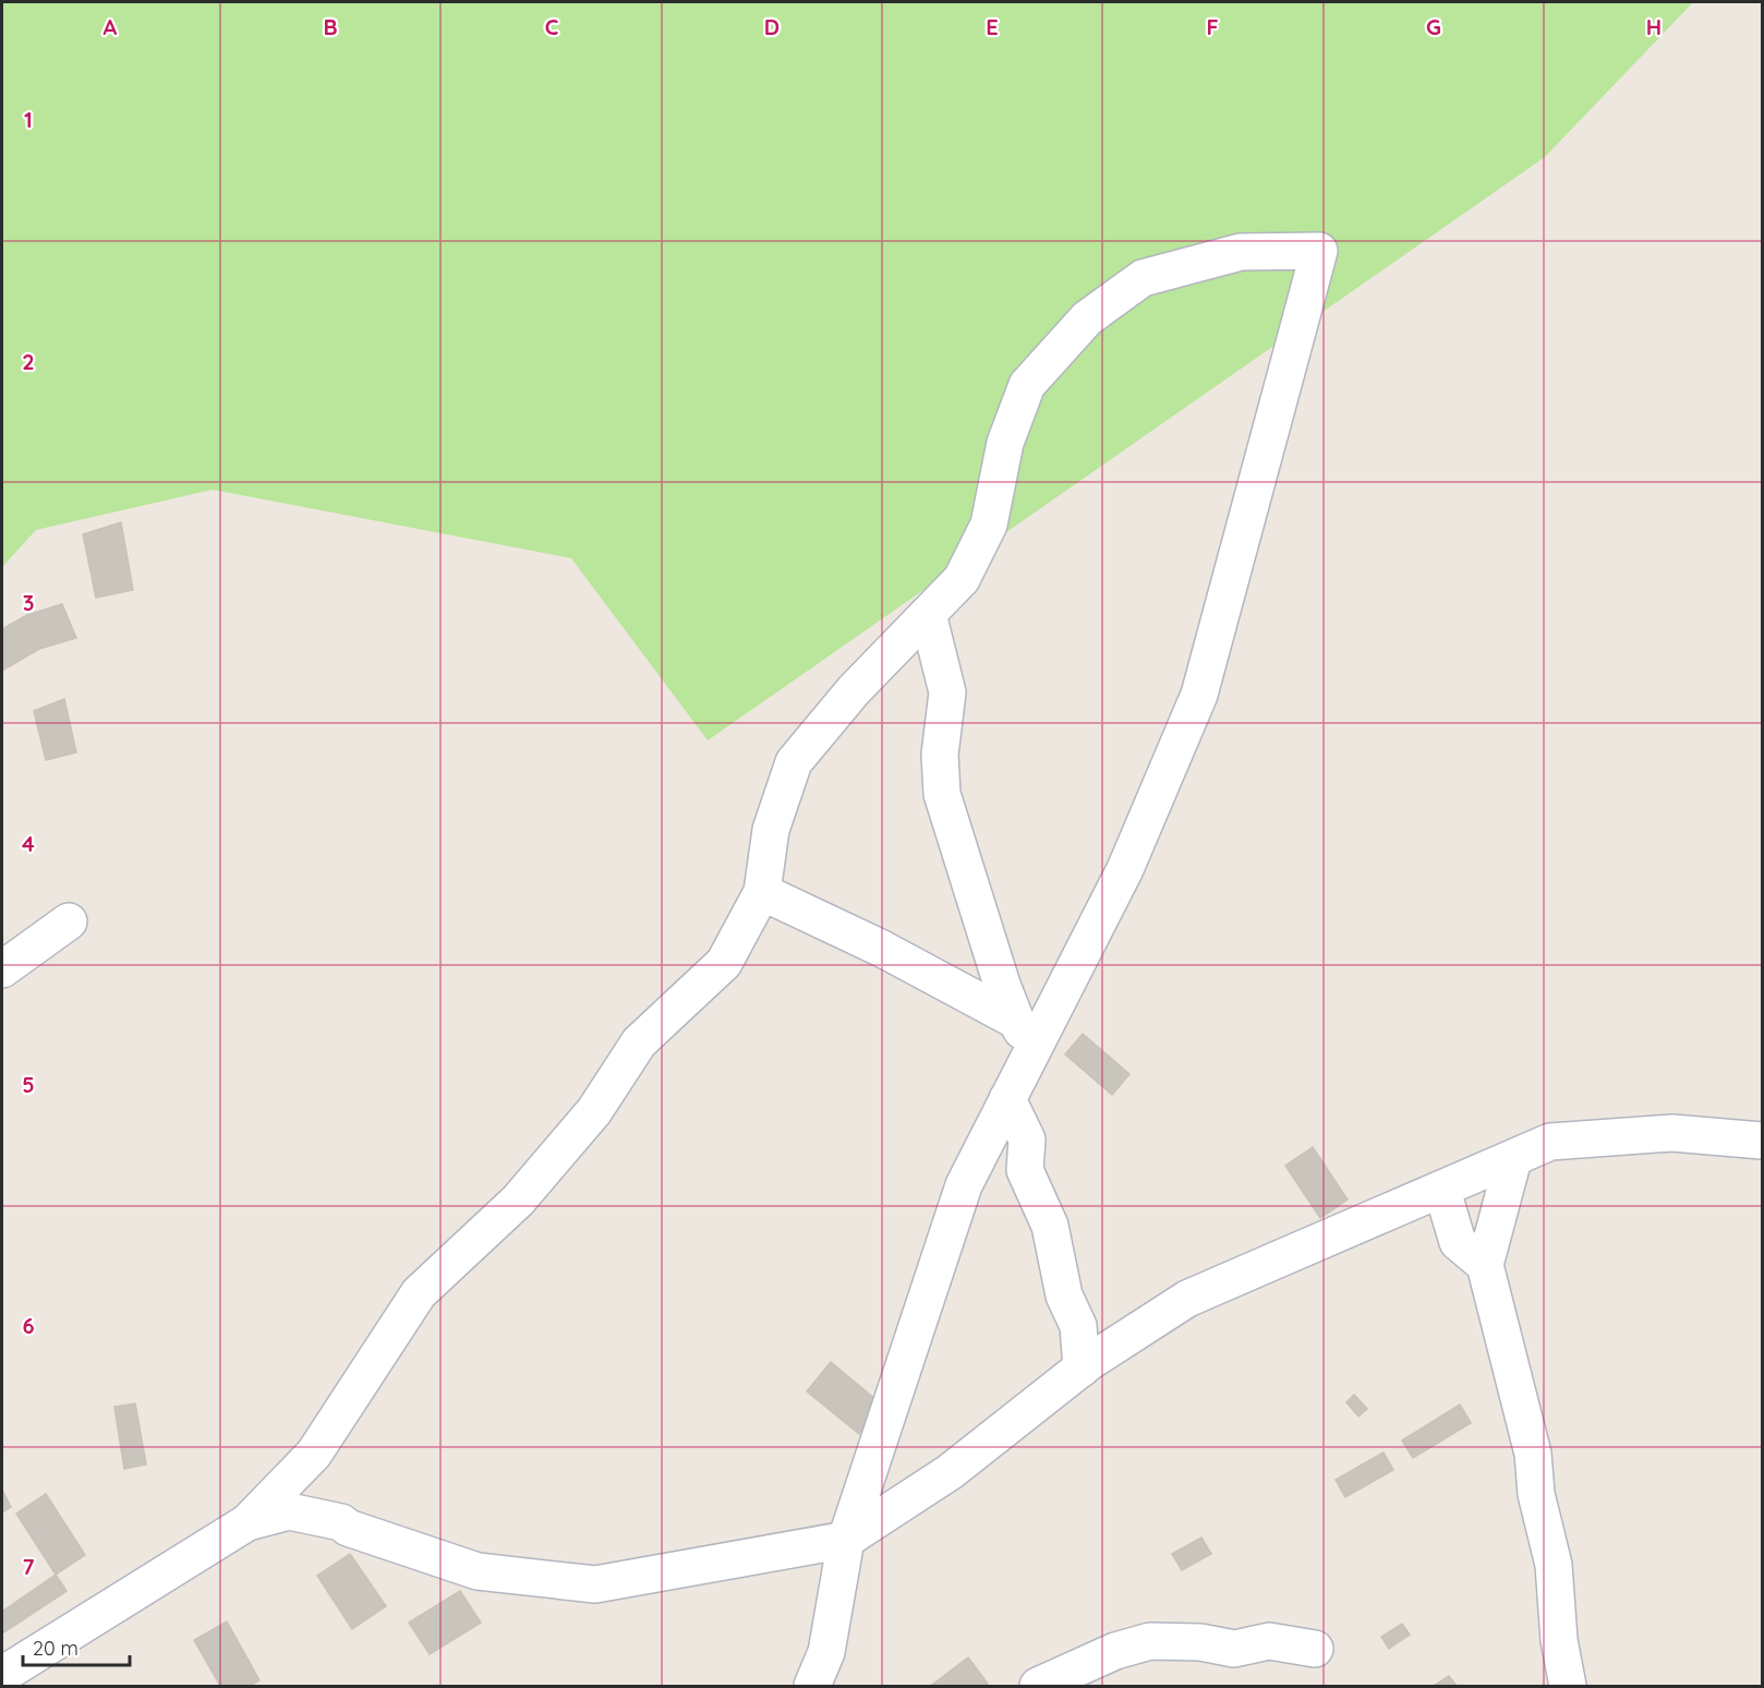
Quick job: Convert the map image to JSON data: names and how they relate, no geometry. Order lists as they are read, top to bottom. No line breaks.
{"scale_bar":"20 m","grid":{"columns":["A","B","C","D","E","F","G","H"],"rows":["1","2","3","4","5","6","7"]}}
